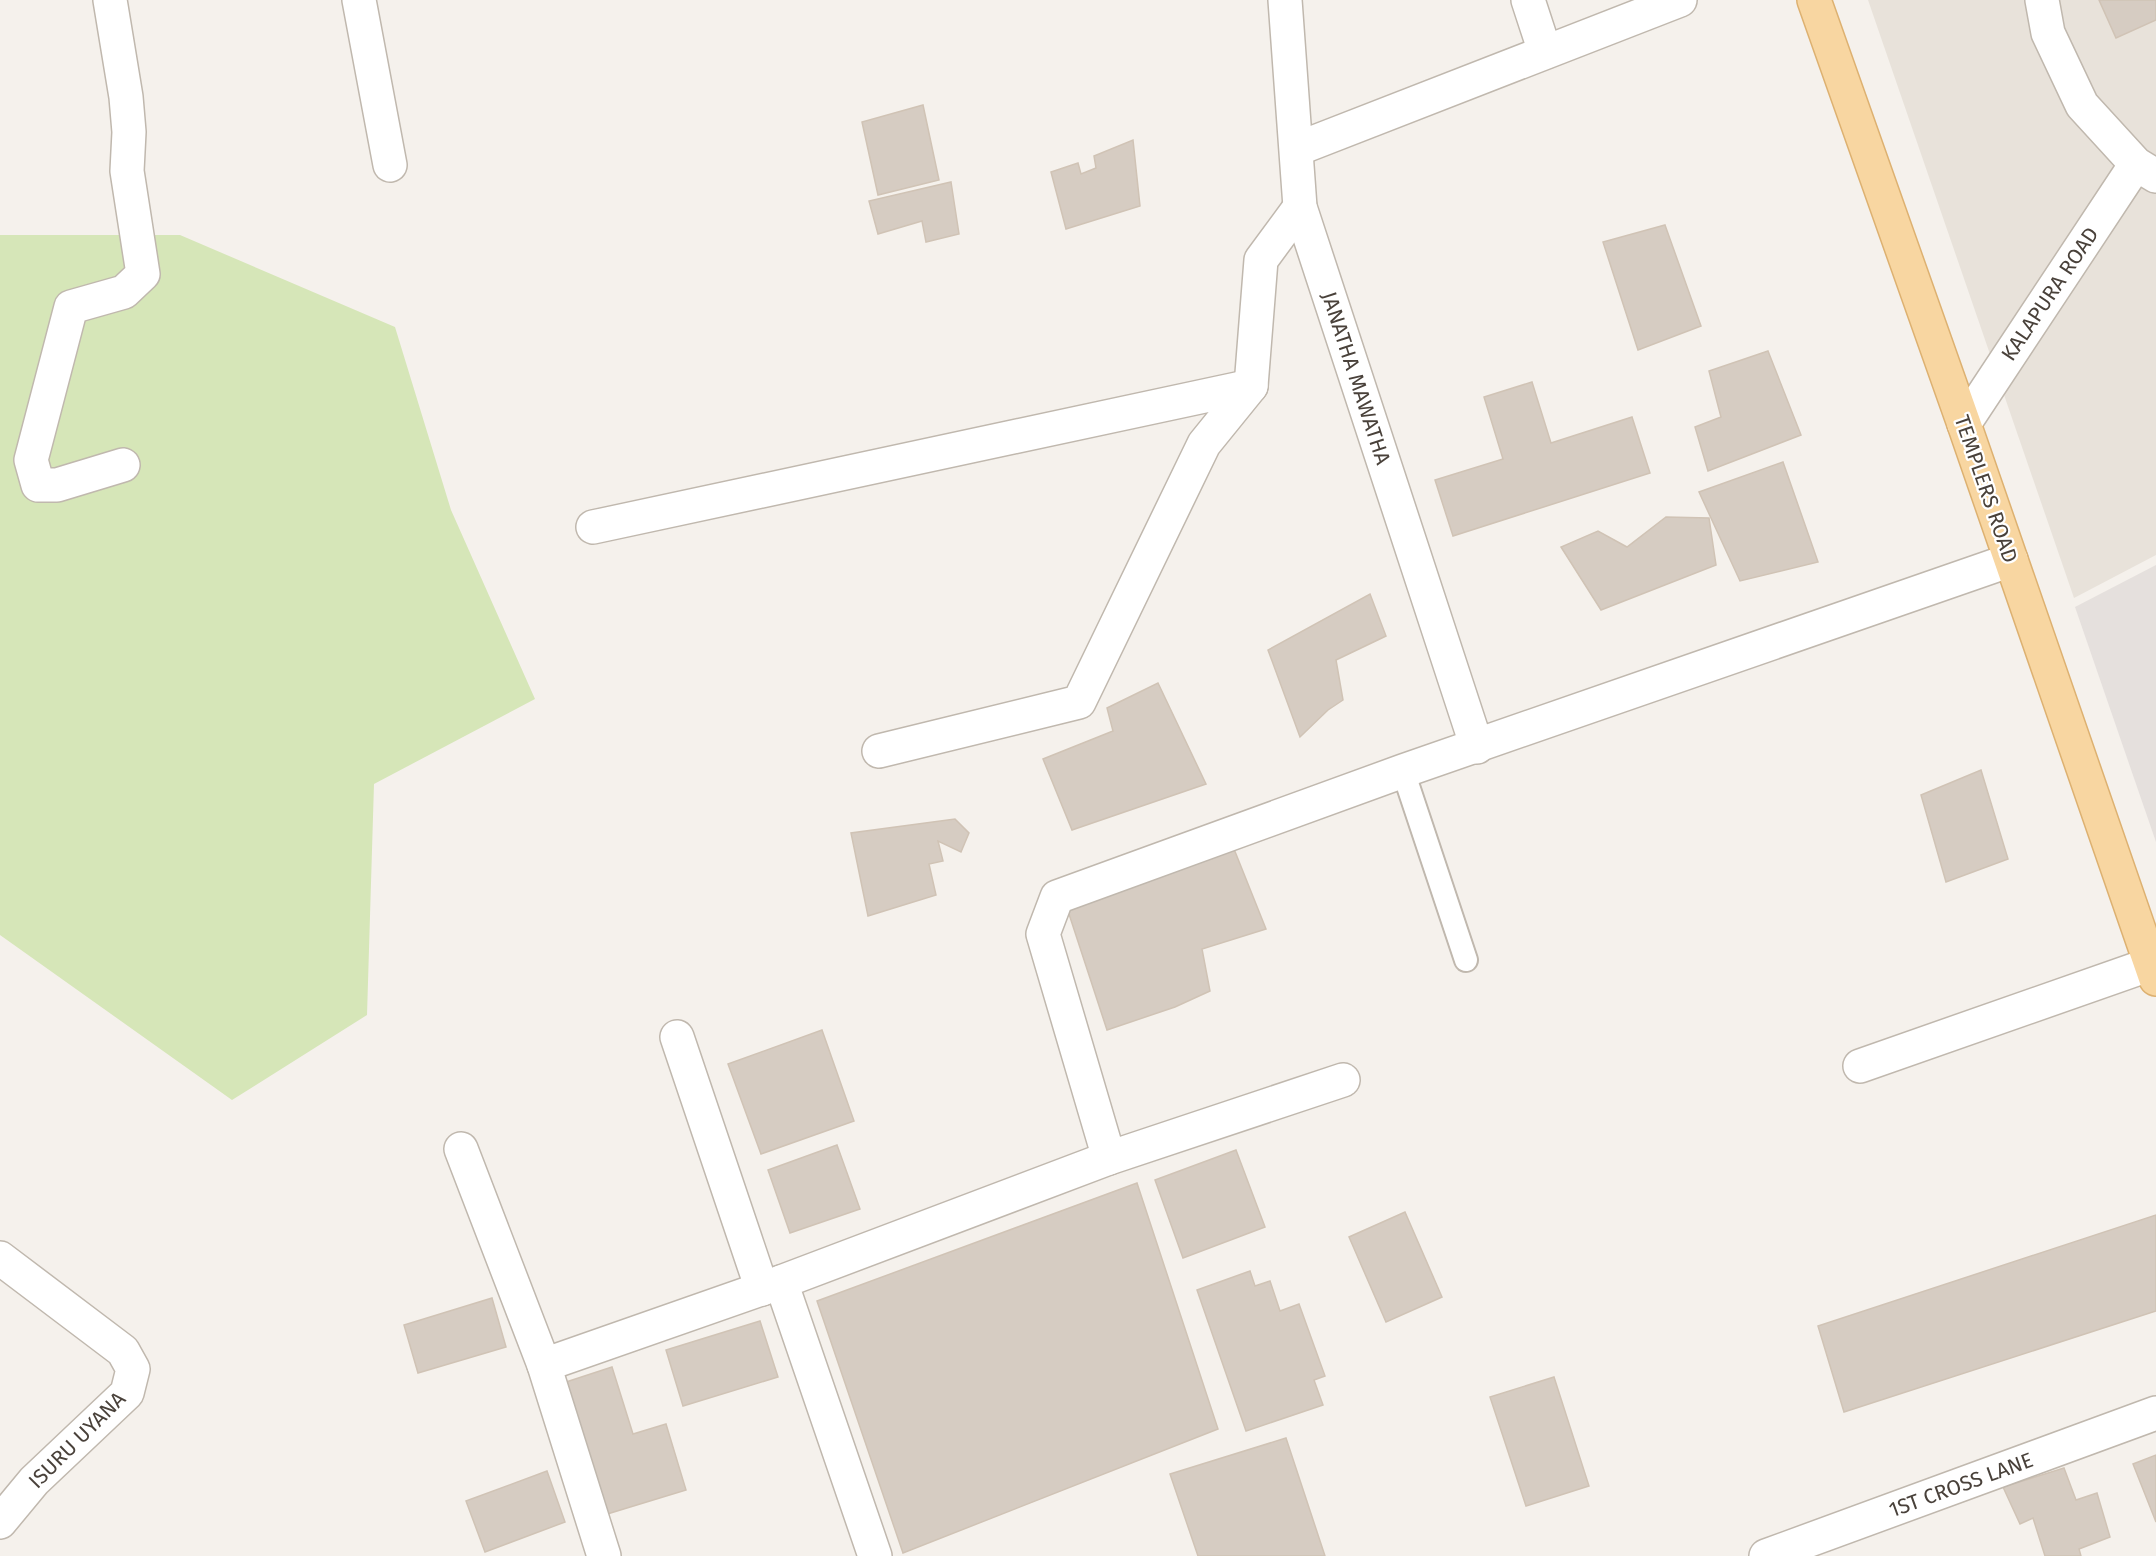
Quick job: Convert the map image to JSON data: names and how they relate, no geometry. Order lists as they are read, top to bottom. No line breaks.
{"streets":{"main road":["TEMPLERS ROAD"],"street":["KALAPURA ROAD","JANATHA MAWATHA","ISURU UYANA","1ST CROSS LANE"]},"crossings":[["KALAPURA ROAD","TEMPLERS ROAD"]]}
